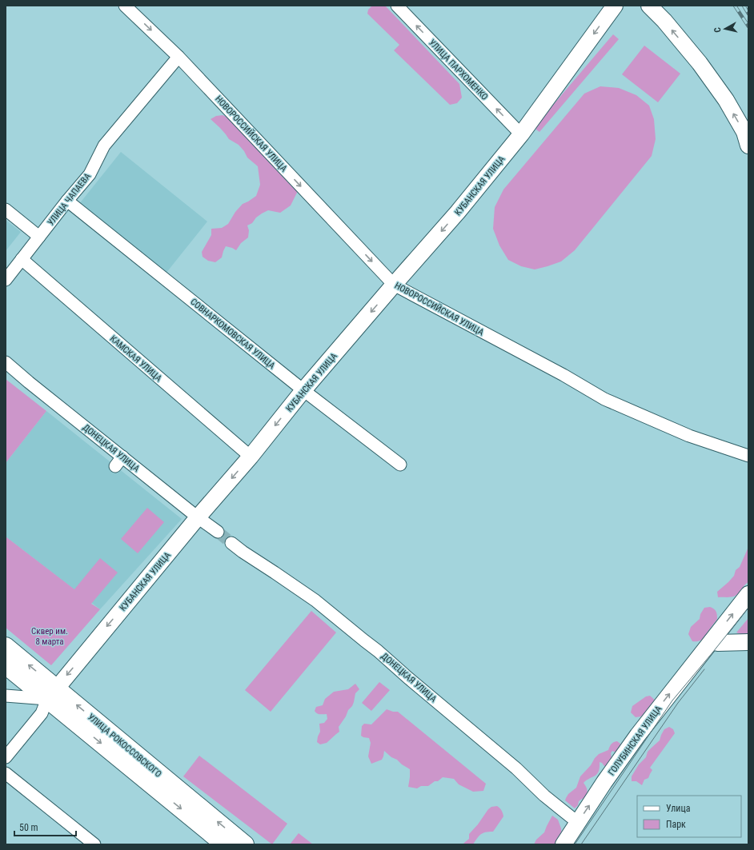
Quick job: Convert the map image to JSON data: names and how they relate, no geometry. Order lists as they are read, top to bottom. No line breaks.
{"streets":{"highway":["УЛИЦА РОКОССОВСКОГО"],"main road":["КУБАНСКАЯ УЛИЦА","ГОЛУБИНСКАЯ УЛИЦА"],"street":["УЛИЦА ПАРХОМЕНКО","НОВОРОССИЙСКАЯ УЛИЦА","УЛИЦА ЧАПАЕВА","СОВНАРКОМОВСКАЯ УЛИЦА","КАМСКАЯ УЛИЦА","ДОНЕЦКАЯ УЛИЦА"]},"crossings":[["УЛИЦА ПАРХОМЕНКО","КУБАНСКАЯ УЛИЦА"],["НОВОРОССИЙСКАЯ УЛИЦА","КУБАНСКАЯ УЛИЦА"],["НОВОРОССИЙСКАЯ УЛИЦА","УЛИЦА ЧАПАЕВА"],["КУБАНСКАЯ УЛИЦА","СОВНАРКОМОВСКАЯ УЛИЦА"],["КУБАНСКАЯ УЛИЦА","КАМСКАЯ УЛИЦА"],["КУБАНСКАЯ УЛИЦА","ДОНЕЦКАЯ УЛИЦА"],["КУБАНСКАЯ УЛИЦА","УЛИЦА РОКОССОВСКОГО"],["УЛИЦА ЧАПАЕВА","СОВНАРКОМОВСКАЯ УЛИЦА"],["УЛИЦА ЧАПАЕВА","КАМСКАЯ УЛИЦА"],["ДОНЕЦКАЯ УЛИЦА","ГОЛУБИНСКАЯ УЛИЦА"]],"one_way":["УЛИЦА ПАРХОМЕНКО","НОВОРОССИЙСКАЯ УЛИЦА","КУБАНСКАЯ УЛИЦА","ГОЛУБИНСКАЯ УЛИЦА"],"parks":["Сквер им. 8 марта"],"legend":["Улица","Парк"],"scale_bar":"50 m","north":"left"}
